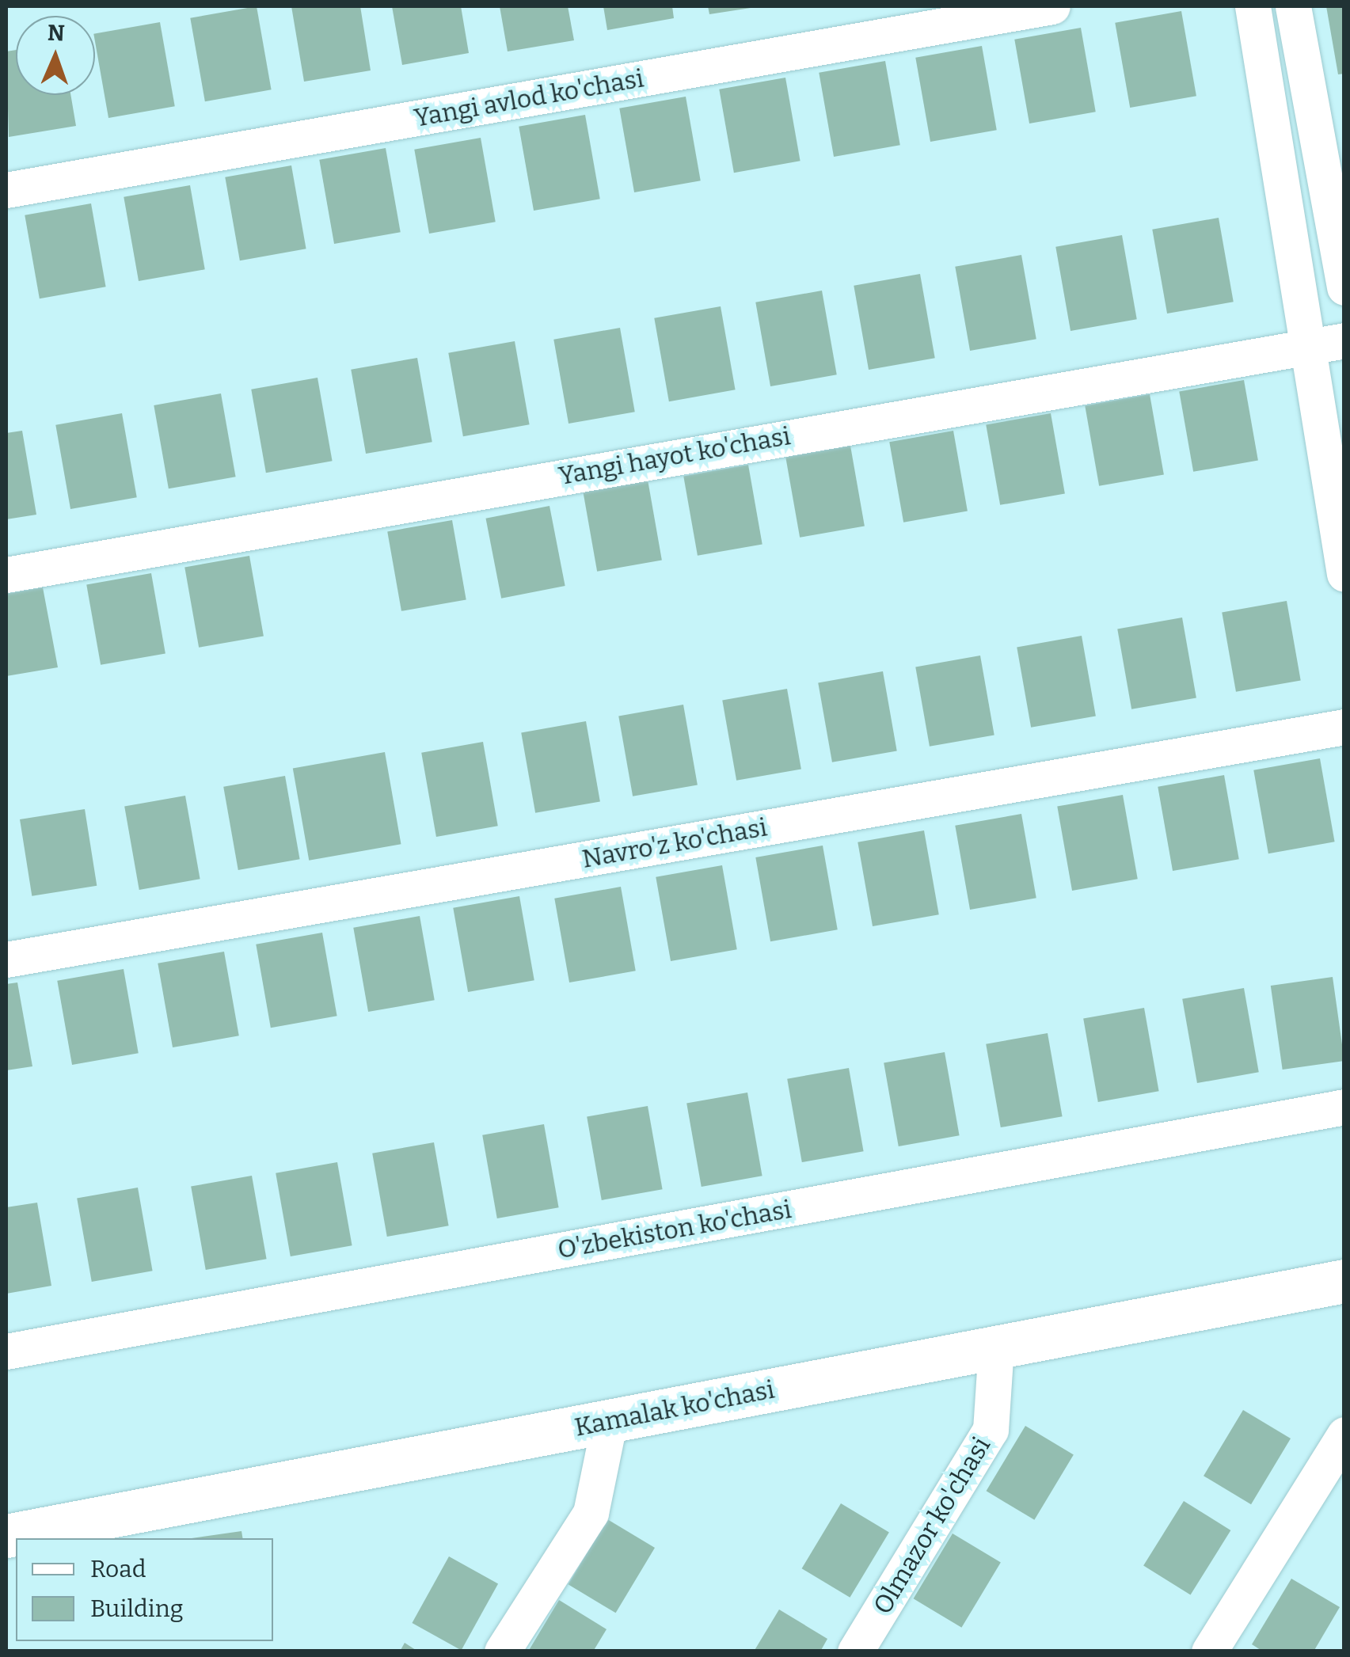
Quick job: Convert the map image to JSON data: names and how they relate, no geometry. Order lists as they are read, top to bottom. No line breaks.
{"streets":{"main road":["Kamalak ko'chasi"],"street":["Yangi avlod ko'chasi","Yangi hayot ko'chasi","Navro'z ko'chasi","O'zbekiston ko'chasi","Olmazor ko'chasi"]},"crossings":[["Kamalak ko'chasi","Olmazor ko'chasi"]],"legend":["Road","Building"],"north":"top"}
